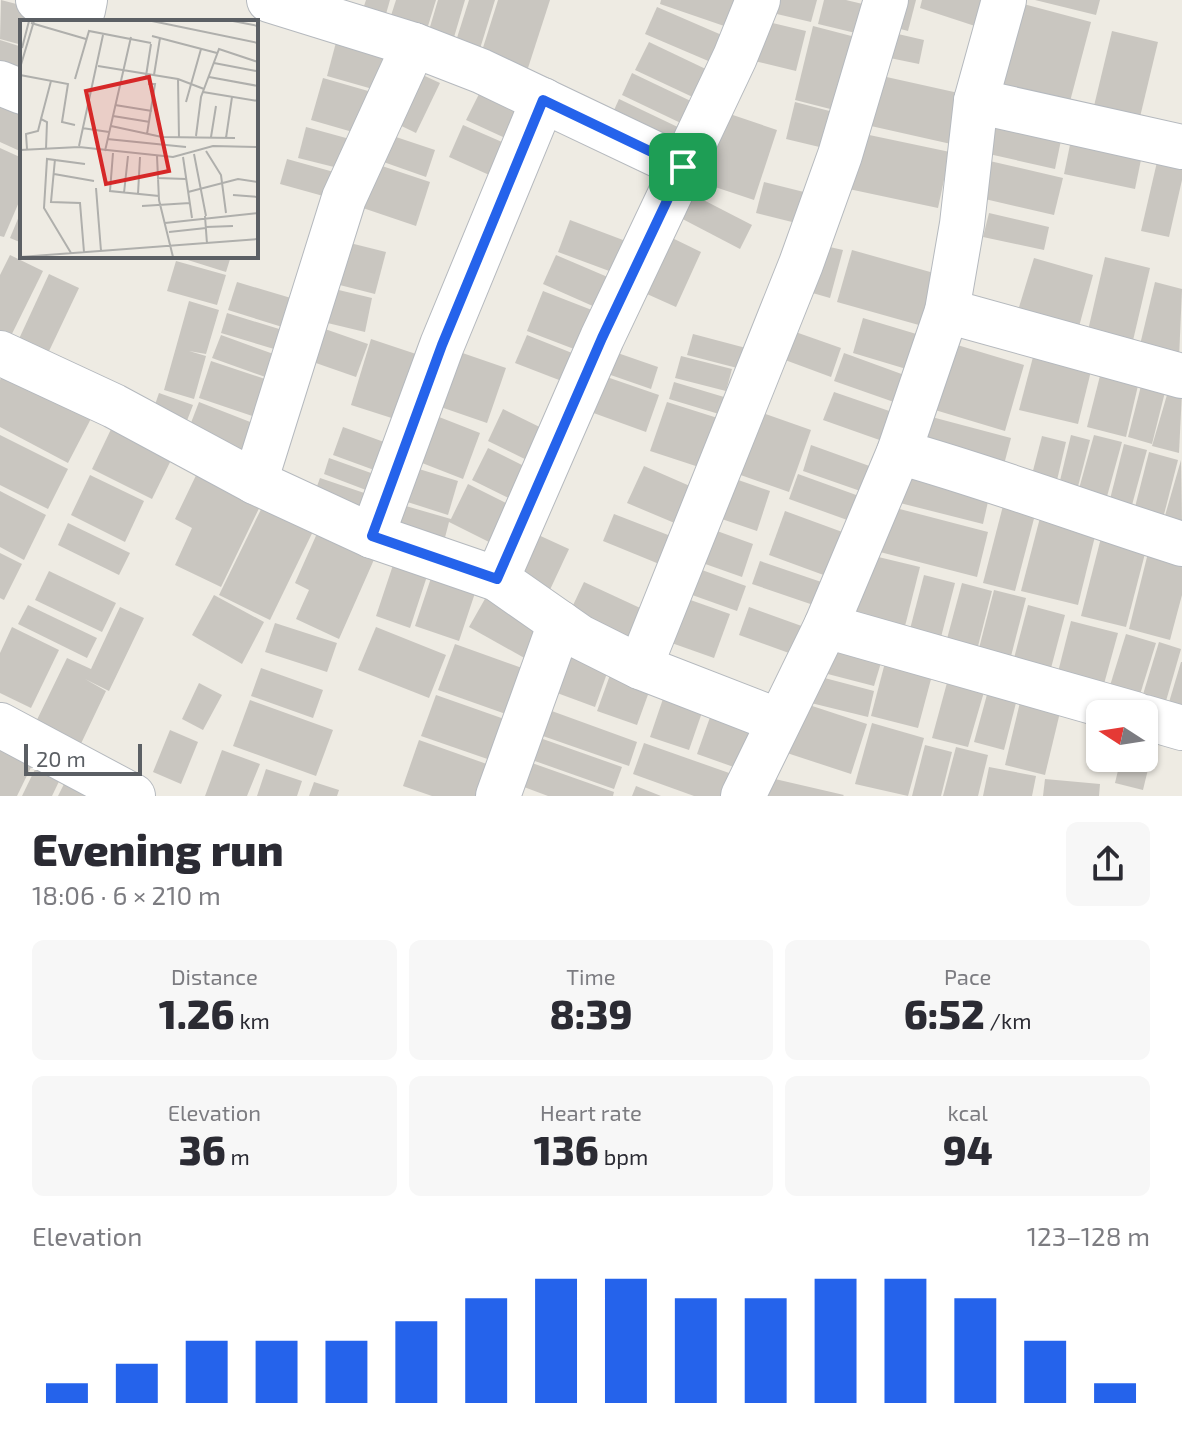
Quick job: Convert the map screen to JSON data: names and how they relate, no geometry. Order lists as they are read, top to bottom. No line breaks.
{"scale_bar":"20 m","north":"left","page":{"scale":"20 m","heading":["Evening run","18:06 · 6 × 210 m"],"stats":[["Distance","1.26 km"],["Time","8:39"],["Pace","6:52 /km"],["Elevation","36 m"],["Heart rate","136 bpm"],["kcal","94"]],"chart":["Elevation","123–128 m"]}}
